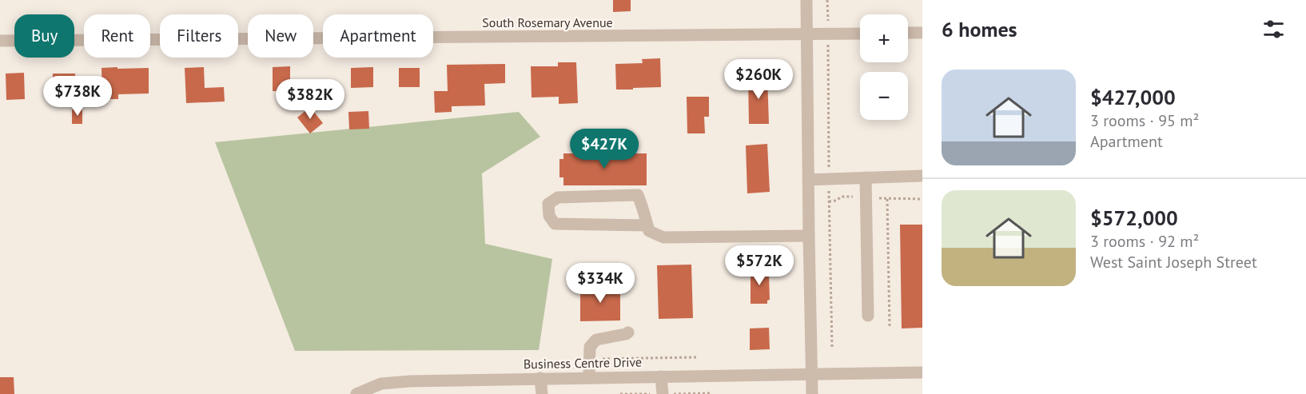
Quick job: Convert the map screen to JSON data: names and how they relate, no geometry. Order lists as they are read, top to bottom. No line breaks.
{"streets":{"street":["South Rosemary Avenue","Business Centre Drive"]},"page":{"heading":"6 homes","map_buttons":["+","−"],"chip":["Buy","Rent","Filters","New","Apartment"],"list":[{"name":"$427,000","note":"3 rooms · 95 m² · Apartment"},{"name":"$572,000","note":"3 rooms · 92 m² · West Saint Joseph Street"}],"price":["$260K","$738K","$382K","$427K","$572K","$334K"]}}
